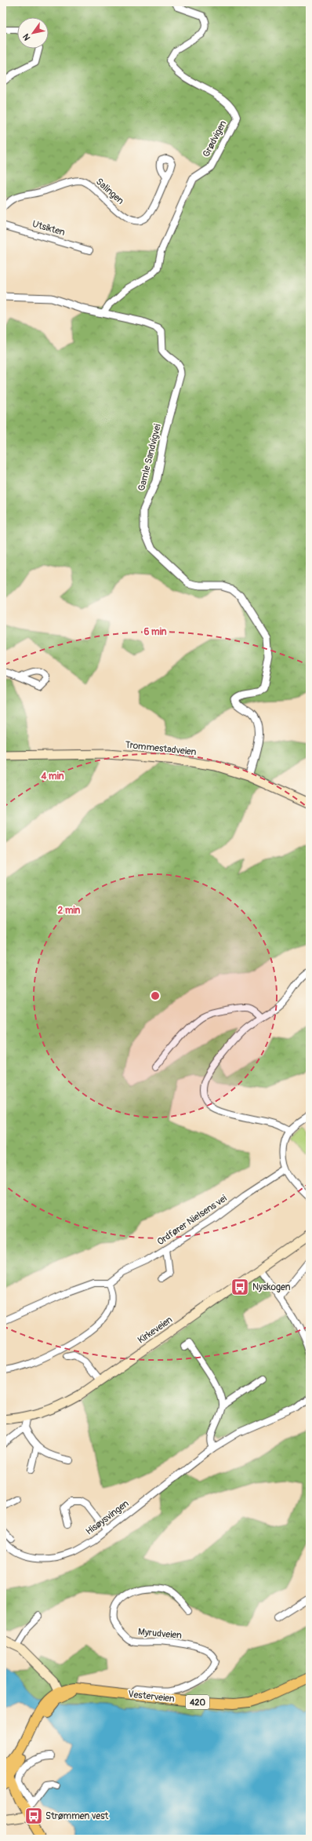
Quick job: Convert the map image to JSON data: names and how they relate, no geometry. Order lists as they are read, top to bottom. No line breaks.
{"streets":{"main road":["Trommestadveien","Kirkeveien","Vesterveien","420"],"street":["Grødvigen","Salingen","Utsikten","Gamle Sandvigvei","Ordfører Nielsens vei","Hisøysvingen","Myrudveien"]},"crossings":[["Grødvigen","Gamle Sandvigvei"],["Gamle Sandvigvei","Trommestadveien"],["Myrudveien","Vesterveien"]],"places":{"bus stop":["Nyskogen","Strømmen vest"]},"north":"bottom left","rings":["6 min","4 min","2 min"]}
